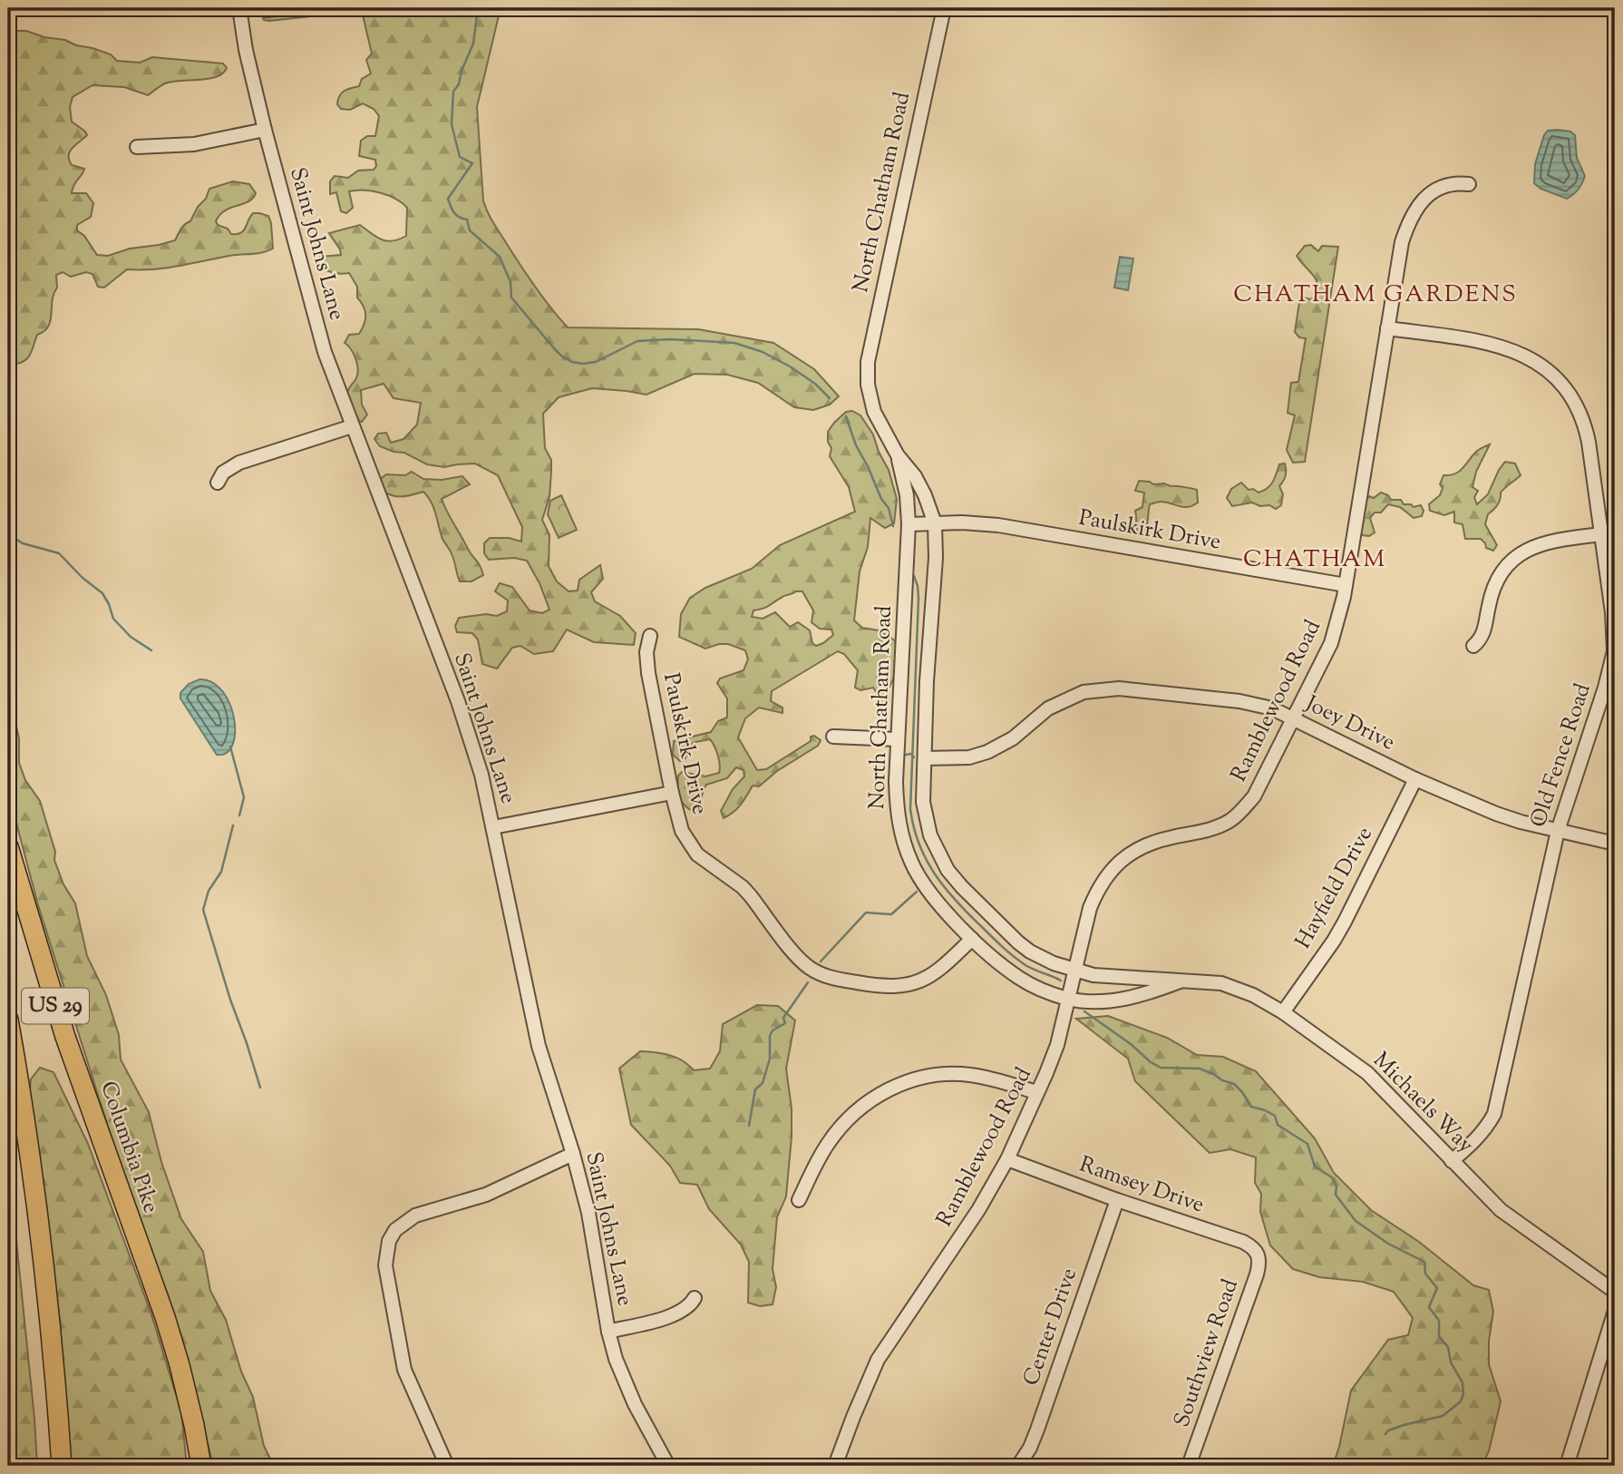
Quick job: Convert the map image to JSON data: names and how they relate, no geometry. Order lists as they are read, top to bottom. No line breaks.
{"streets":{"highway":["US 29","Columbia Pike"],"street":["North Chatham Road","Saint Johns Lane","Paulskirk Drive","Ramblewood Road","Joey Drive","Old Fence Road","Hayfield Drive","Michaels Way","Ramsey Drive","Center Drive","Southview Road"]},"crossings":[["North Chatham Road","Paulskirk Drive"],["North Chatham Road","Ramblewood Road"],["North Chatham Road","Joey Drive"],["North Chatham Road","Michaels Way"],["Paulskirk Drive","Ramblewood Road"],["Ramblewood Road","Joey Drive"],["Ramblewood Road","Old Fence Road"],["Ramblewood Road","Michaels Way"],["Ramblewood Road","Ramsey Drive"],["Joey Drive","Old Fence Road"],["Joey Drive","Hayfield Drive"],["Old Fence Road","Michaels Way"],["Hayfield Drive","Michaels Way"],["Ramsey Drive","Center Drive"],["Ramsey Drive","Southview Road"]],"districts":["CHATHAM GARDENS","CHATHAM"]}
